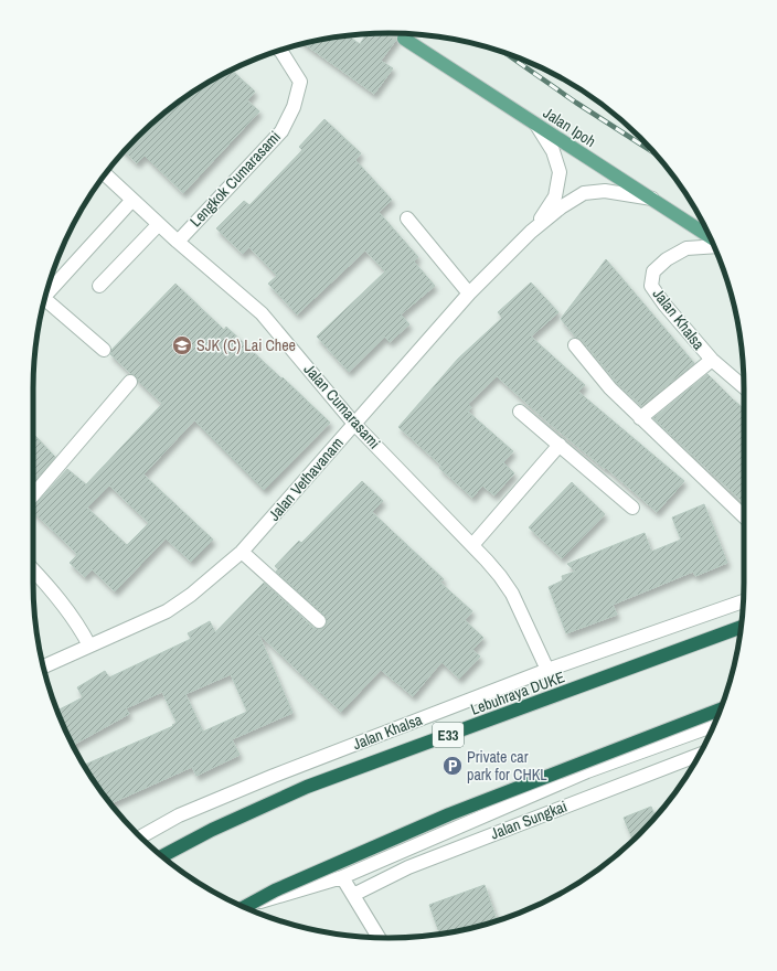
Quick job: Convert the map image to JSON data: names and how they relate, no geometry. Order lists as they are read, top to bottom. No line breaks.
{"streets":{"highway":["Lebuhraya DUKE","E33"],"main road":["Jalan Ipoh"],"street":["Lengkok Cumarasami","Jalan Khalsa","Jalan Cumarasami","Jalan Vethavanam","Jalan Sungkai"]},"crossings":[["Lengkok Cumarasami","Jalan Cumarasami"],["Jalan Khalsa","Jalan Cumarasami"],["Jalan Cumarasami","Jalan Vethavanam"]],"places":{"school or university":["SJK (C) Lai Chee"],"parking":["Private car park for CHKL"]}}
